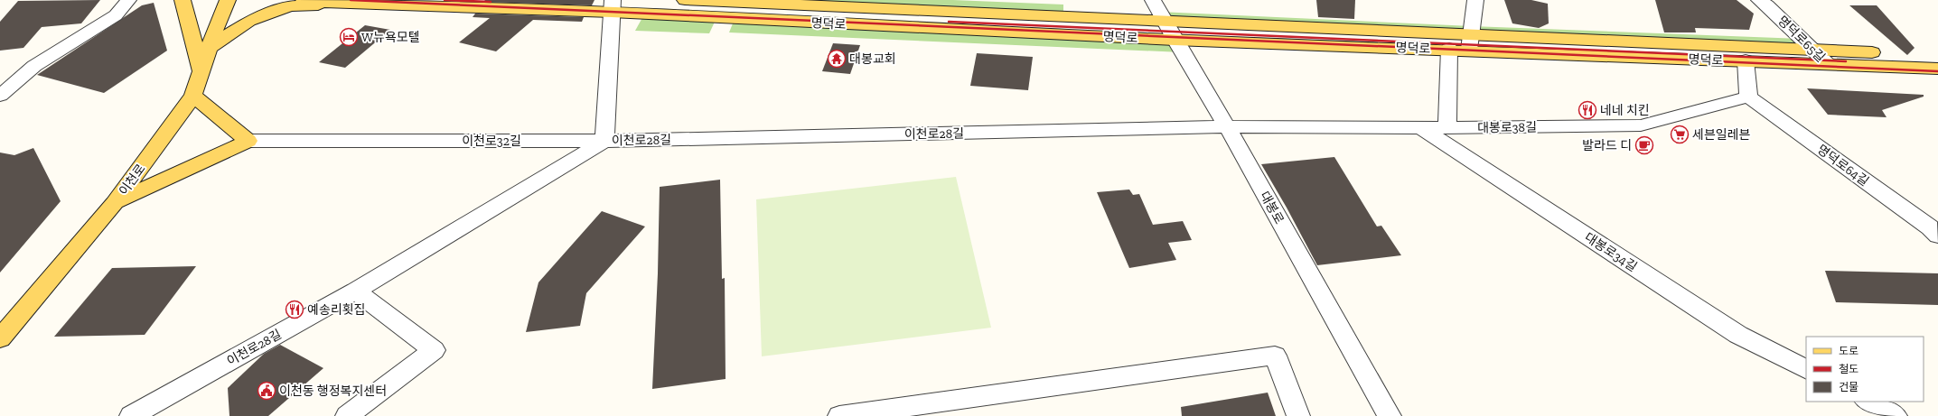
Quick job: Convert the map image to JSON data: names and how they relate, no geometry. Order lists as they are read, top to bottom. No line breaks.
{"streets":{"main road":["명덕로","이천로"],"street":["명덕로65길","대봉로38길","이천로28길","이천로32길","명덕로64길","대봉로","대봉로34길"]},"crossings":[["명덕로","명덕로65길"],["명덕로","대봉로"],["대봉로38길","이천로28길"],["대봉로38길","명덕로64길"],["대봉로38길","대봉로"],["대봉로38길","대봉로34길"],["이천로28길","이천로32길"],["이천로28길","대봉로"]],"places":{"hotel":["W뉴욕모텔"],"temple":["대봉교회"],"restaurant":["네네 치킨","예송리횟집"],"supermarket":["세븐일레븐"],"cafe":["발라드 디"],"public building":["이천동 행정복지센터"]},"legend":["도로","철도","건물"]}
